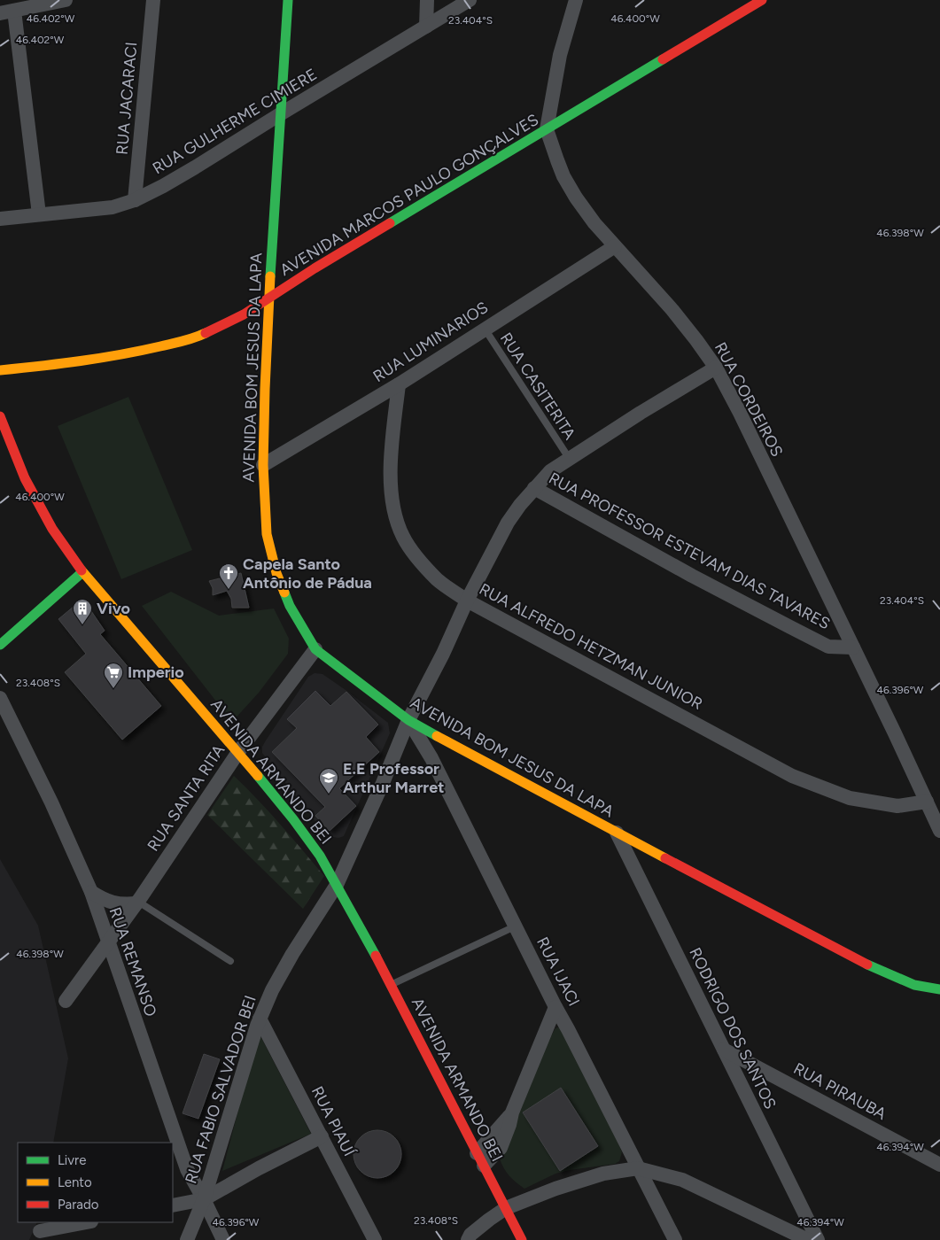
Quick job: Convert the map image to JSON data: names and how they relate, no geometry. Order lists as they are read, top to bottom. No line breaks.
{"streets":{"street":["RUA JACARACI","RUA GULHERME CIMIERE","AVENIDA MARCOS PAULO GONÇALVES","RUA LUMINARIOS","AVENIDA BOM JESUS DA LAPA","RUA CORDEIROS","RUA PROFESSOR ESTEVAM DIAS TAVARES","RUA ALFREDO HETZMAN JUNIOR","AVENIDA ARMANDO BEI","RUA SANTA RITA","RUA REMANSO","RUA IJACI","RODRIGO DOS SANTOS","RUA FABIO SALVADOR BEI","RUA PIRAUBA","RUA PIAUÍ"],"lane":["RUA CASITERITA"]},"crossings":[["RUA JACARACI","RUA GULHERME CIMIERE"],["RUA GULHERME CIMIERE","AVENIDA BOM JESUS DA LAPA"],["AVENIDA MARCOS PAULO GONÇALVES","AVENIDA BOM JESUS DA LAPA"],["AVENIDA MARCOS PAULO GONÇALVES","RUA CORDEIROS"],["RUA LUMINARIOS","AVENIDA BOM JESUS DA LAPA"],["RUA LUMINARIOS","RUA CASITERITA"],["RUA LUMINARIOS","RUA CORDEIROS"],["RUA LUMINARIOS","RUA ALFREDO HETZMAN JUNIOR"],["AVENIDA BOM JESUS DA LAPA","RUA SANTA RITA"],["AVENIDA BOM JESUS DA LAPA","RUA IJACI"],["AVENIDA BOM JESUS DA LAPA","RODRIGO DOS SANTOS"],["AVENIDA BOM JESUS DA LAPA","RUA FABIO SALVADOR BEI"],["RUA CASITERITA","RUA FABIO SALVADOR BEI"],["RUA CORDEIROS","RUA PROFESSOR ESTEVAM DIAS TAVARES"],["RUA CORDEIROS","RUA ALFREDO HETZMAN JUNIOR"],["RUA CORDEIROS","RUA FABIO SALVADOR BEI"],["RUA PROFESSOR ESTEVAM DIAS TAVARES","RUA FABIO SALVADOR BEI"],["RUA ALFREDO HETZMAN JUNIOR","RUA FABIO SALVADOR BEI"],["AVENIDA ARMANDO BEI","RUA SANTA RITA"],["AVENIDA ARMANDO BEI","RUA FABIO SALVADOR BEI"],["RUA SANTA RITA","RUA REMANSO"],["RUA REMANSO","RUA FABIO SALVADOR BEI"],["RUA IJACI","RUA FABIO SALVADOR BEI"],["RODRIGO DOS SANTOS","RUA PIRAUBA"],["RUA FABIO SALVADOR BEI","RUA PIAUÍ"]],"places":{"church":["Capela Santo Antônio de Pádua"],"building":["Vivo"],"supermarket":["Imperio"],"school or university":["E.E Professor Arthur Marret"]},"legend":["Livre","Lento","Parado"],"coordinates":["46.402°W","46.400°W","23.404°S","46.398°W","23.408°S","46.396°W","46.394°W"]}
